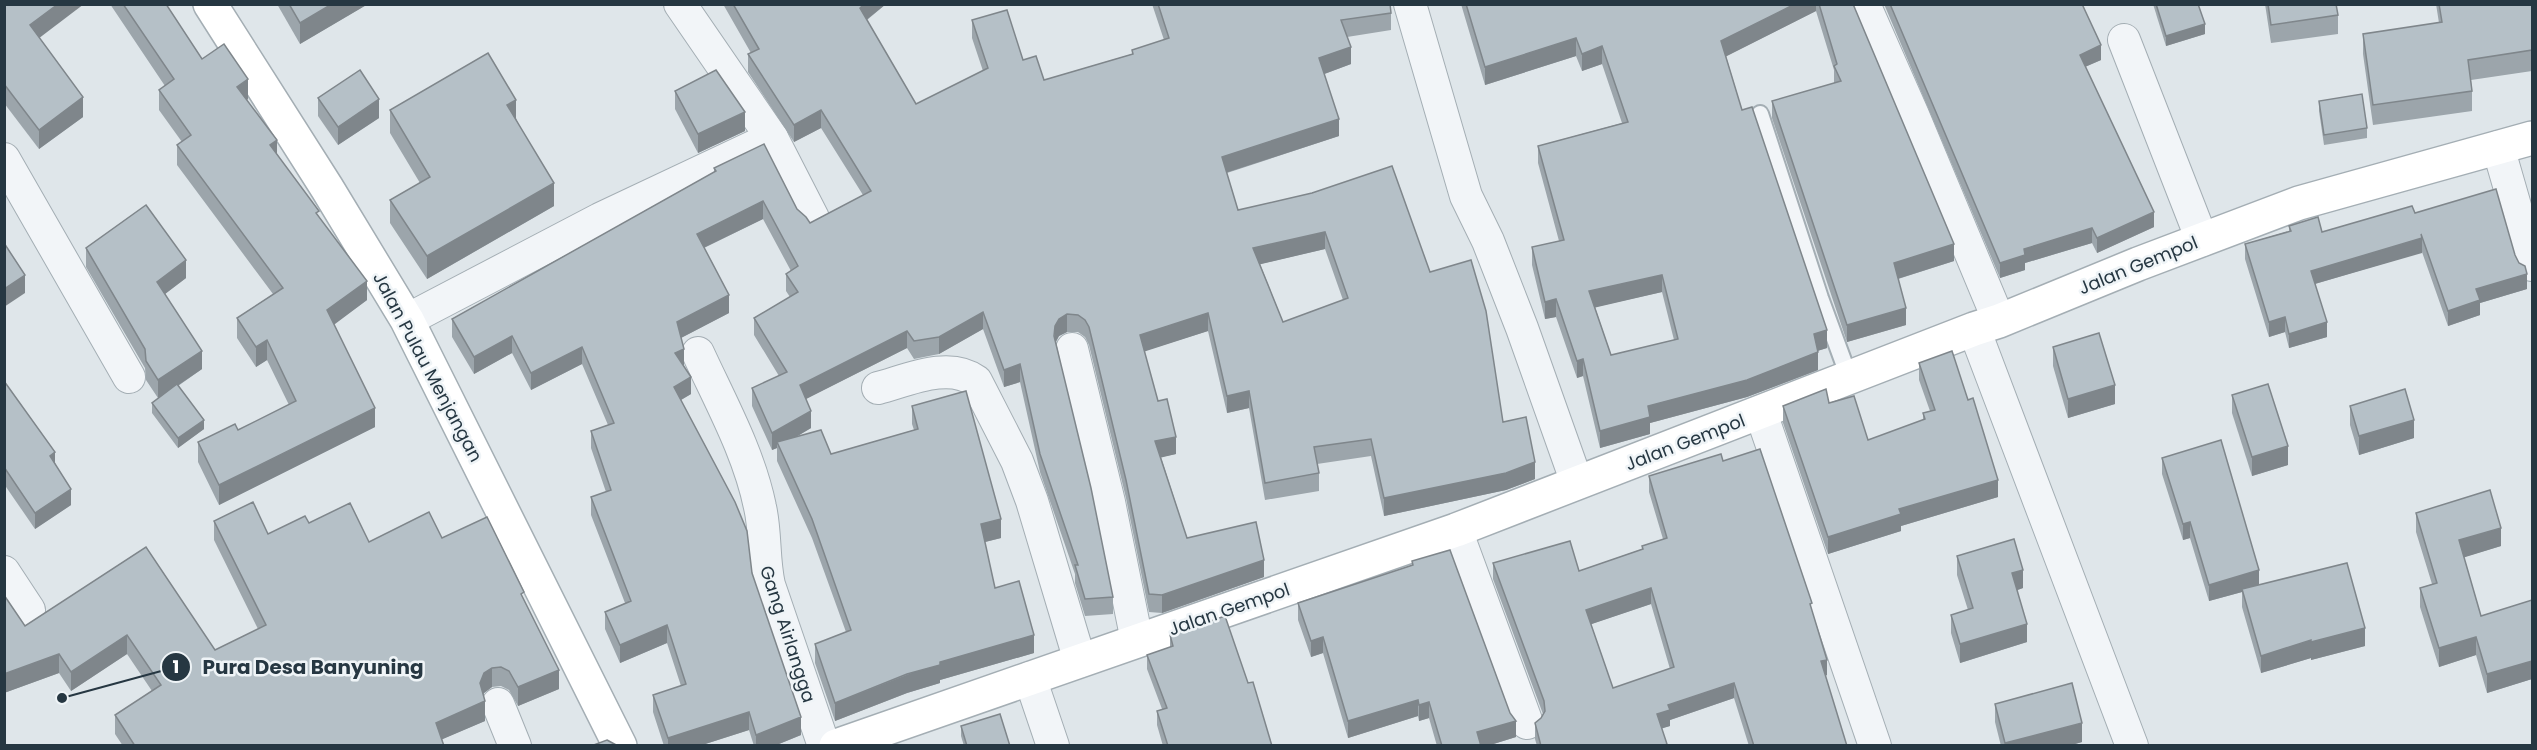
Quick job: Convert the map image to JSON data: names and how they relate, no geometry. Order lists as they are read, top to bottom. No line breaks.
{"streets":{"main road":["Jalan Gempol","Jalan Pulau Menjangan"],"street":["Gang Airlangga"]},"places":["Pura Desa Banyuning"]}
